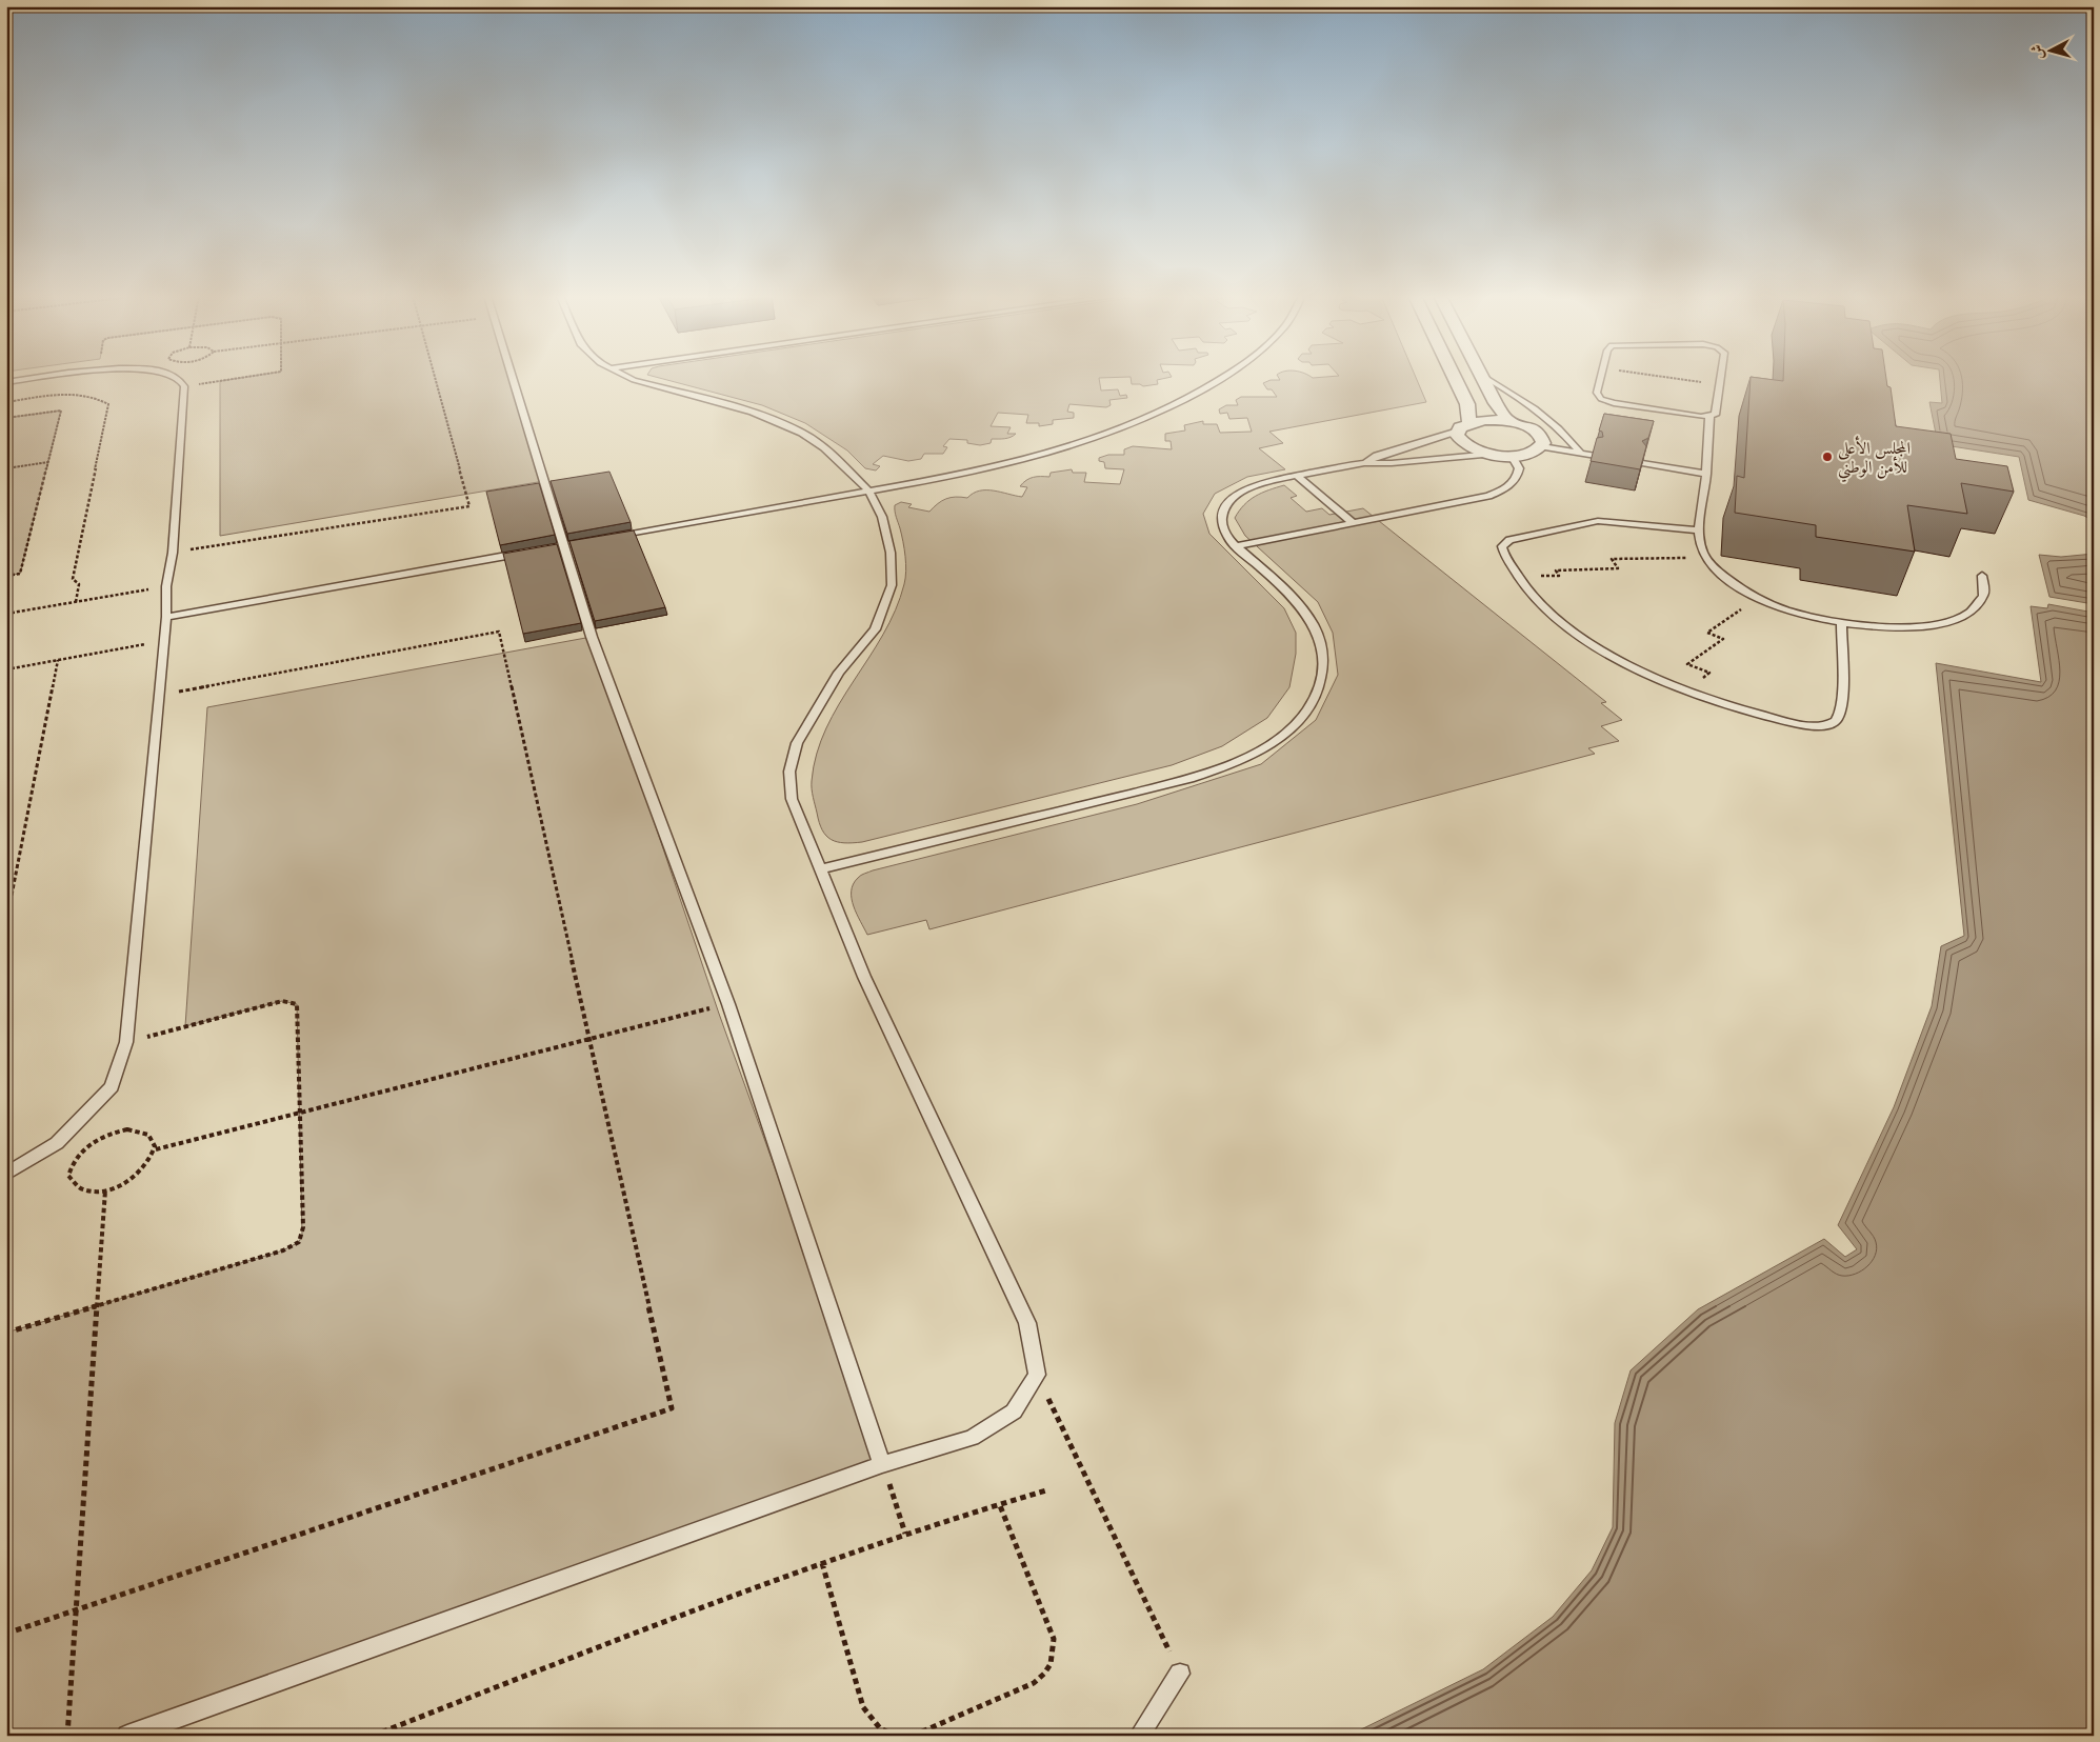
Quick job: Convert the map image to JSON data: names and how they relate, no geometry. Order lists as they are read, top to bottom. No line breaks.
{"places":["المجلس الأعلى للأمن الوطني"],"north":"left"}
